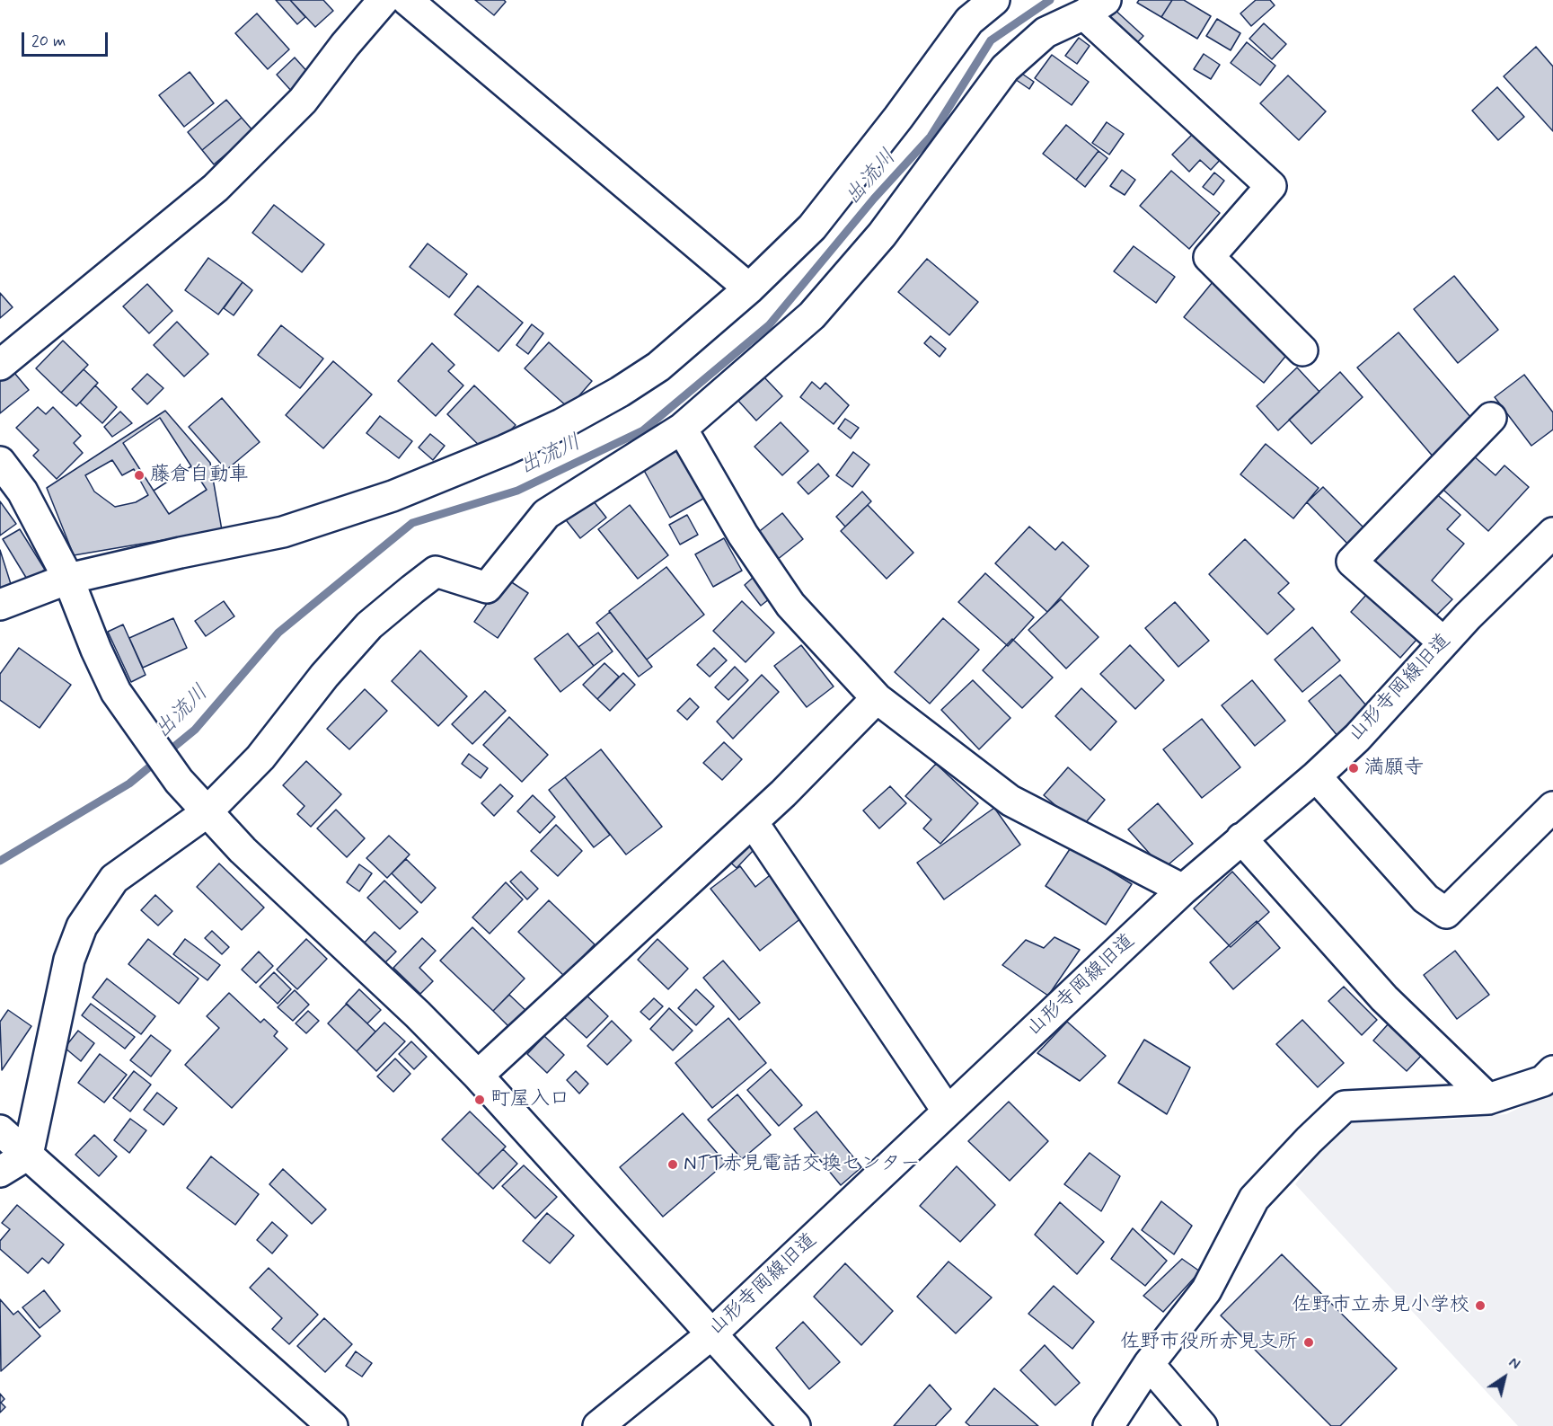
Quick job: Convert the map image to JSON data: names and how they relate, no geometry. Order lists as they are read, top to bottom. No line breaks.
{"streets":{"street":["山形寺岡線旧道"]},"water":["出流川"],"places":["藤倉自動車","満願寺","町屋入口","NTT赤見電話交換センター","佐野市立赤見小学校","佐野市役所赤見支所"],"scale_bar":"20 m","north":"top right"}
